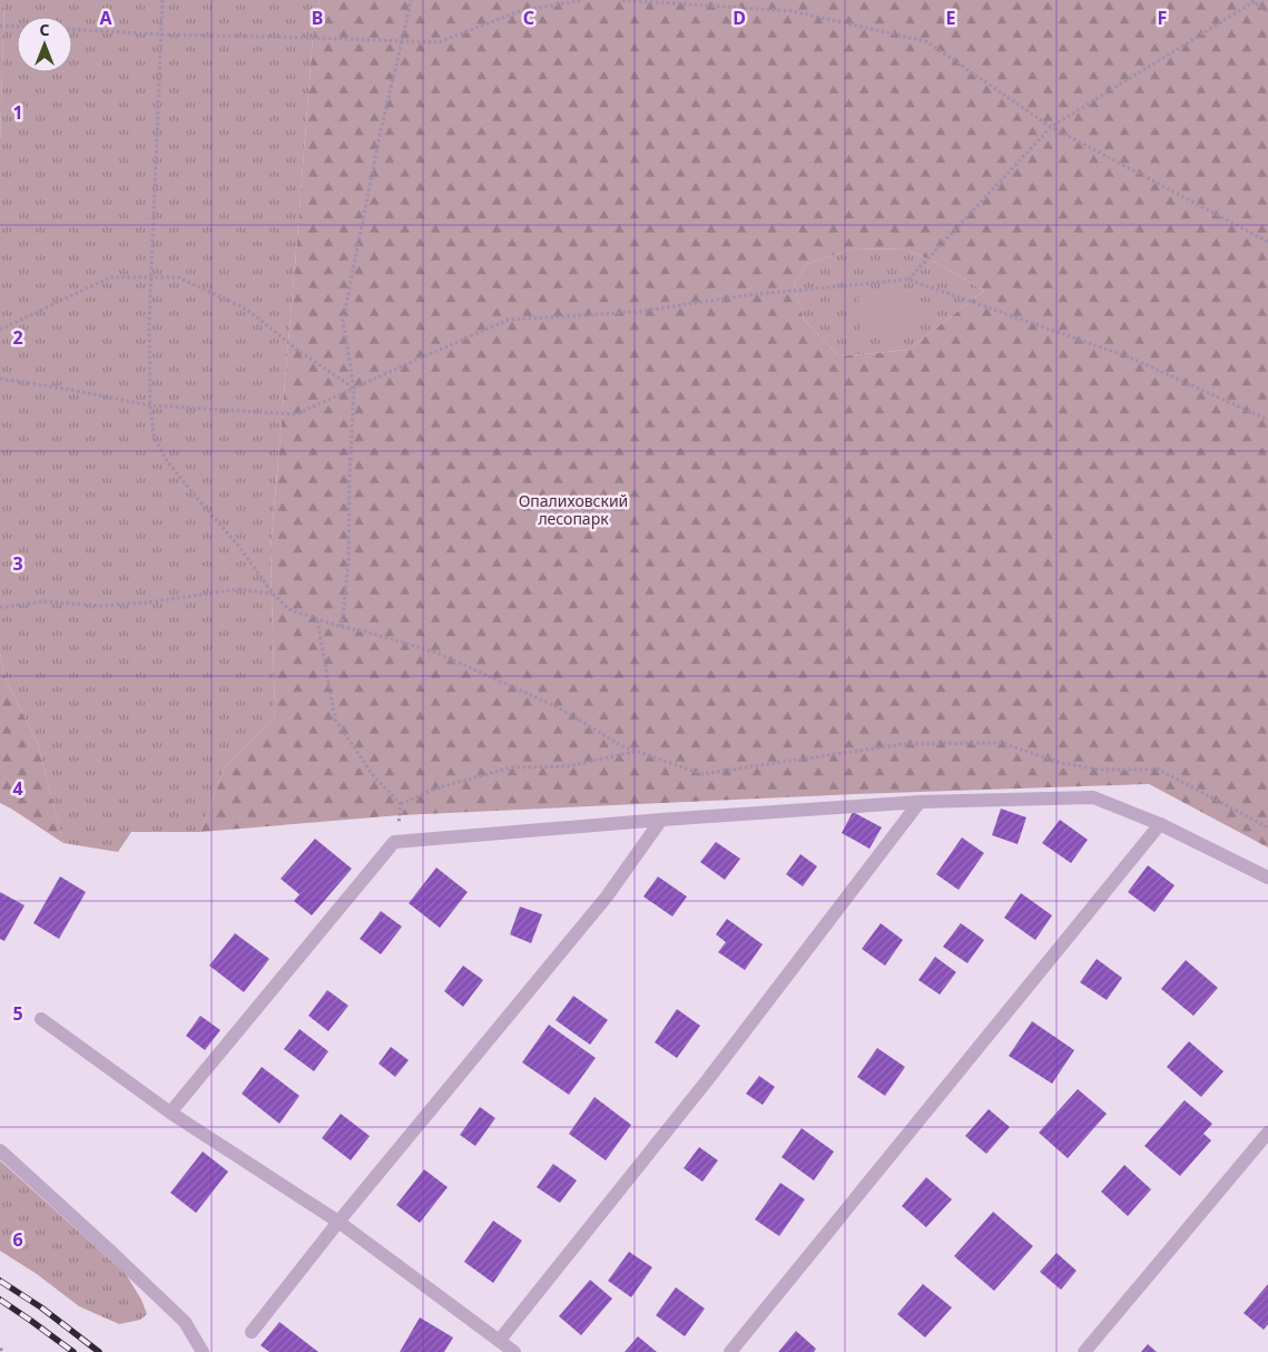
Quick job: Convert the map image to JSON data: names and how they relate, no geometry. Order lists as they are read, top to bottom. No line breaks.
{"parks":["Опалиховский лесопарк"],"north":"top","grid":{"columns":["A","B","C","D","E","F"],"rows":["1","2","3","4","5","6"]}}
